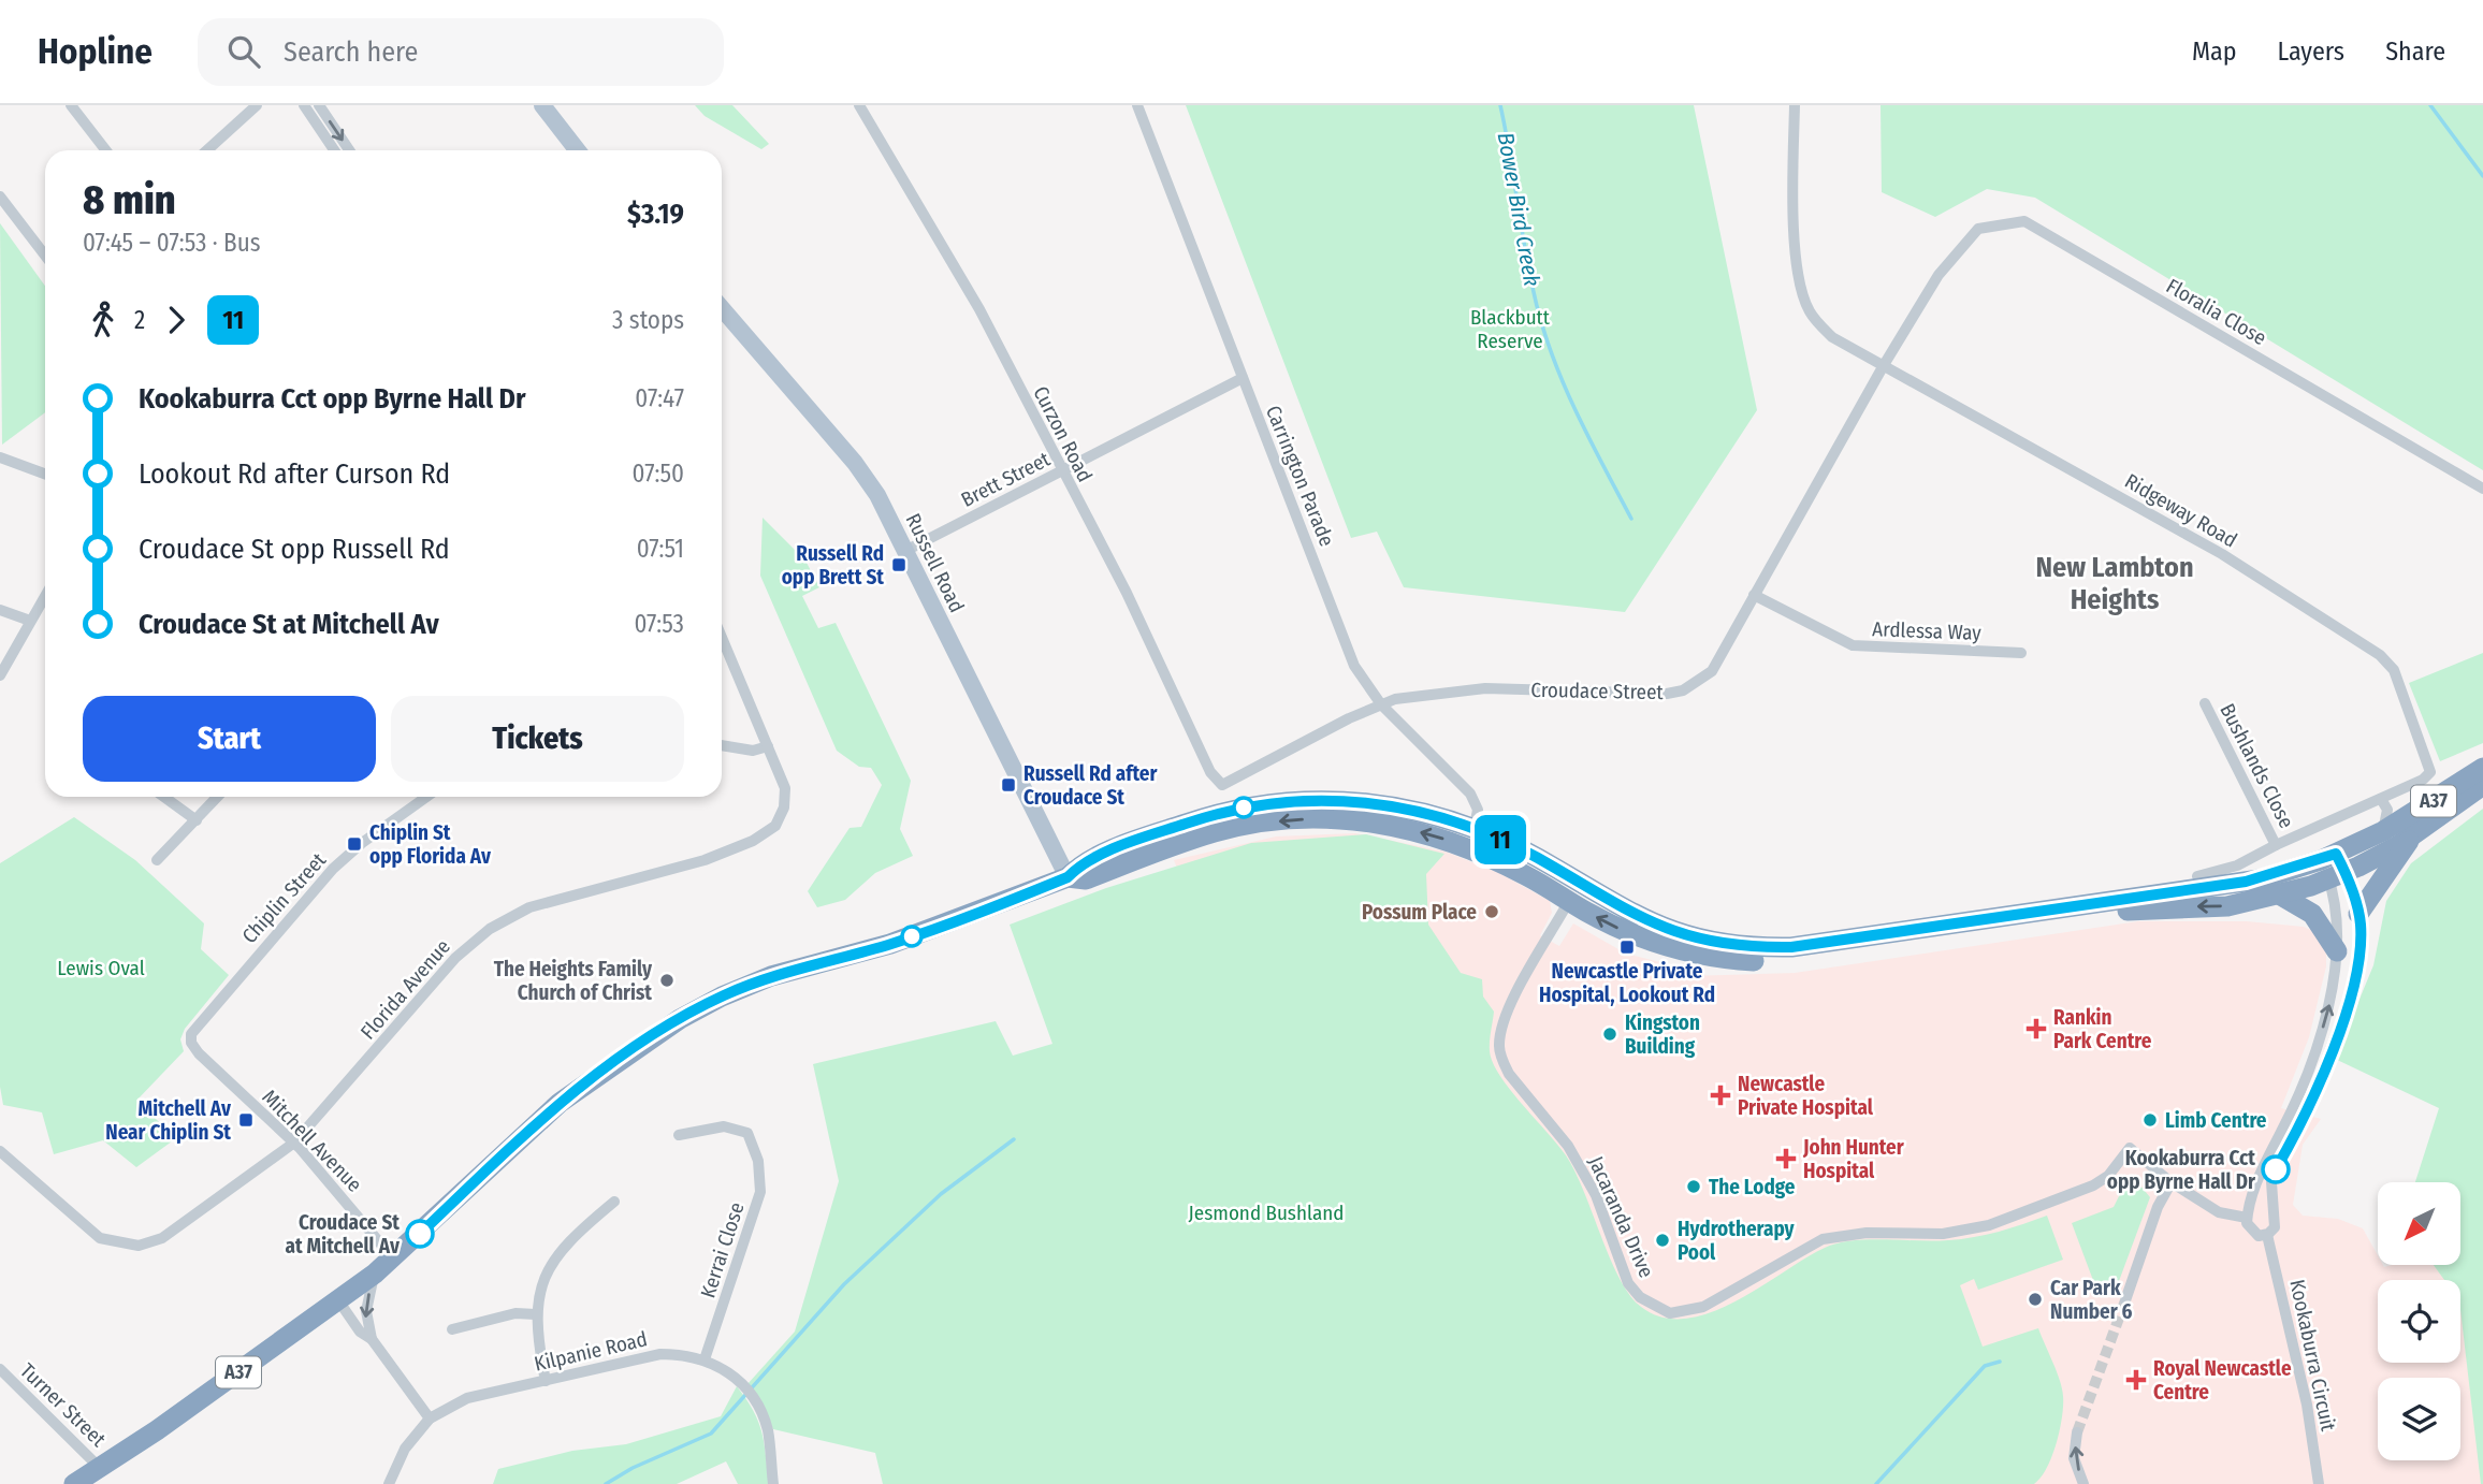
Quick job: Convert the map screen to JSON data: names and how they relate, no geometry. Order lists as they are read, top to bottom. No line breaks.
{"streets":{"highway":["A37"],"main road":["Russell Road"],"street":["Floralia Close","Curzon Road","Carrington Parade","Brett Street","Ridgeway Road","Ardlessa Way","Croudace Street","Bushlands Close","Chiplin Street","Florida Avenue","Mitchell Avenue","Jacaranda Drive","Kerrai Close","Kilpanie Road","Kookaburra Circuit","Turner Street"]},"crossings":[["Floralia Close","Croudace Street"],["Curzon Road","Brett Street"],["Curzon Road","Croudace Street"],["Carrington Parade","Brett Street"],["Carrington Parade","Croudace Street"],["Carrington Parade","A37"],["Brett Street","Russell Road"],["Ridgeway Road","Croudace Street"],["Ridgeway Road","Bushlands Close"],["Russell Road","A37"],["Ardlessa Way","Croudace Street"],["A37","Mitchell Avenue"],["A37","Jacaranda Drive"],["A37","Turner Street"],["Chiplin Street","Mitchell Avenue"],["Florida Avenue","Mitchell Avenue"],["Kerrai Close","Kilpanie Road"]],"districts":["New Lambton Heights"],"water":["Bower Bird Creek"],"parks":["Blackbutt Reserve","Lewis Oval","Jesmond Bushland"],"places":{"transit":["Russell Rd opp Brett St","Russell Rd after Croudace St","Chiplin St opp Florida Av","Newcastle Private Hospital, Lookout Rd","Mitchell Av Near Chiplin St"],"other":["Possum Place","The Heights Family Church of Christ","Kingston Building","Limb Centre","Kookaburra Cct opp Byrne Hall Dr","The Lodge","Croudace St at Mitchell Av","Hydrotherapy Pool","Car Park Number 6"],"health":["Rankin Park Centre","Newcastle Private Hospital","John Hunter Hospital","Royal Newcastle Centre"]},"lines":["bus line 11"],"north":"bottom left","page":{"header":"Hopline","search":"Search here","nav":["Map","Layers","Share"],"on_map":"11","heading":["8 min","07:45 – 07:53 · Bus","$3.19"],"legs":["2","11","3 stops"],"list":[{"name":"Kookaburra Cct opp Byrne Hall Dr","value":"07:47"},{"name":"Lookout Rd after Curson Rd","value":"07:50"},{"name":"Croudace St opp Russell Rd","value":"07:51"},{"name":"Croudace St at Mitchell Av","value":"07:53"}],"buttons":["Start","Tickets"]}}
